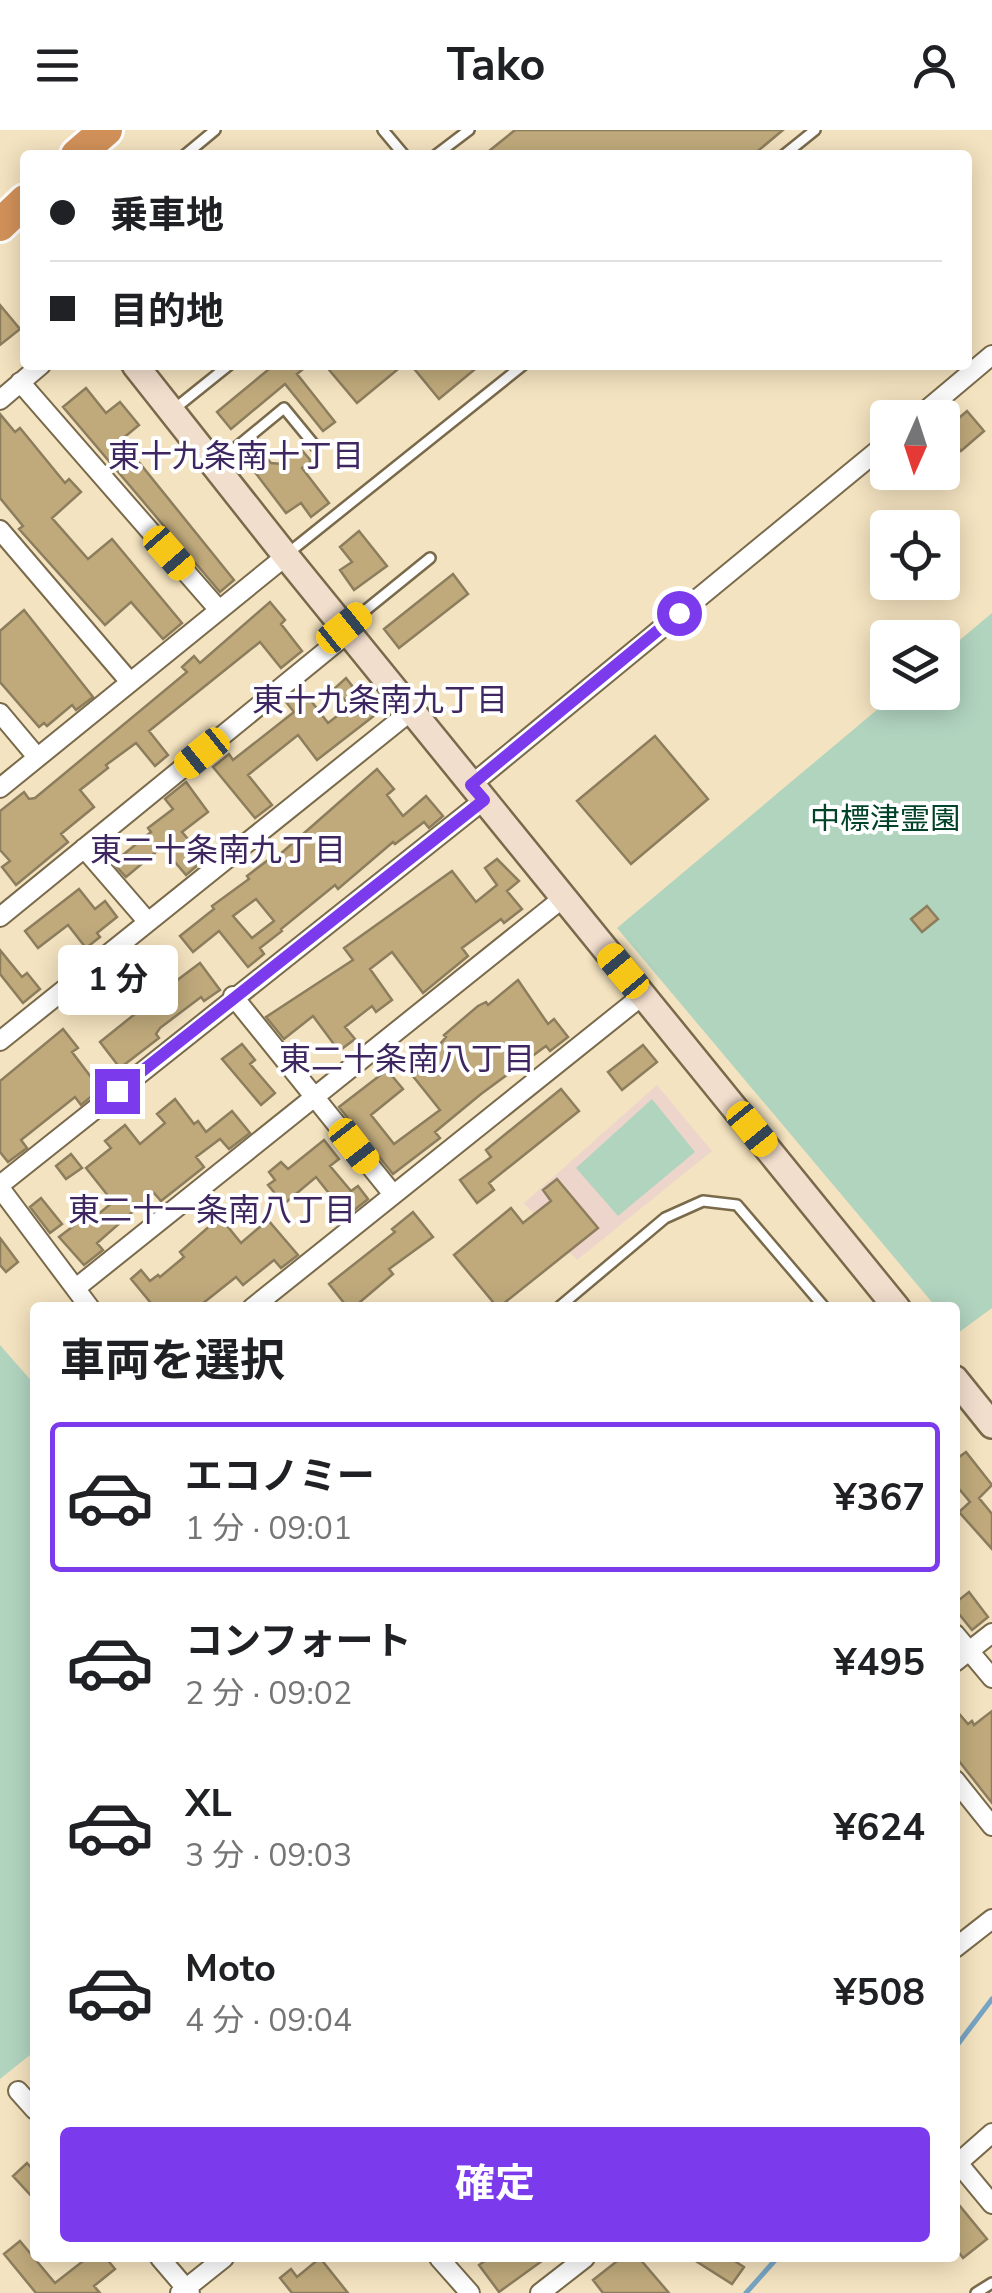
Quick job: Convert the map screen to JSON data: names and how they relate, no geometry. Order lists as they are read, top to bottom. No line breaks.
{"districts":["東十九条南十丁目","東十九条南九丁目","東二十条南九丁目","東二十条南八丁目","東二十一条南八丁目"],"parks":["中標津霊園"],"north":"bottom","page":{"header":"Tako","banner":["乗車地","目的地"],"bubble":"1 分","heading":"車両を選択","list":[{"name":"エコノミー","note":"1 分 · 09:01","value":"¥367"},{"name":"コンフォート","note":"2 分 · 09:02","value":"¥495"},{"name":"XL","note":"3 分 · 09:03","value":"¥624"},{"name":"Moto","note":"4 分 · 09:04","value":"¥508"}],"buttons":"確定"}}
